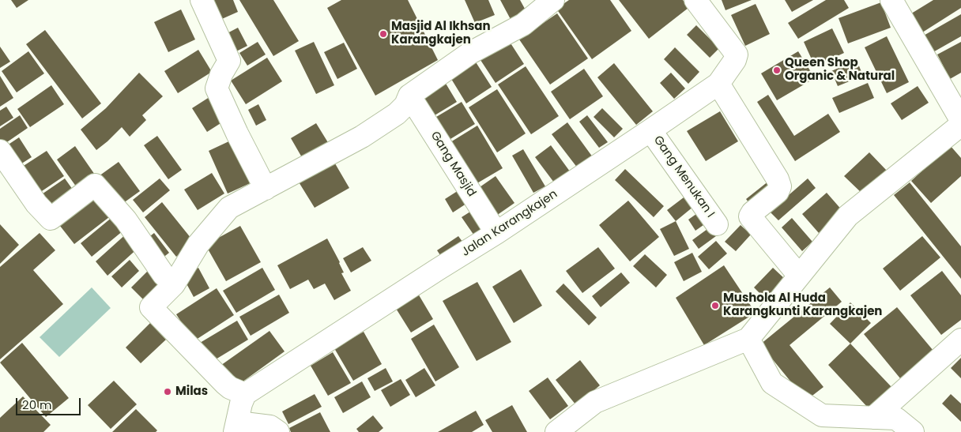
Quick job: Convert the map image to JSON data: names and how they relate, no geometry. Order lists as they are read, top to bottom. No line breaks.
{"streets":{"street":["Gang Masjid","Gang Menukan I","Jalan Karangkajen"]},"crossings":[["Gang Masjid","Jalan Karangkajen"],["Gang Menukan I","Jalan Karangkajen"]],"places":["Masjid Al Ikhsan Karangkajen","Queen Shop Organic & Natural","Mushola Al Huda Karangkunti Karangkajen","Milas"],"scale_bar":"20 m"}
